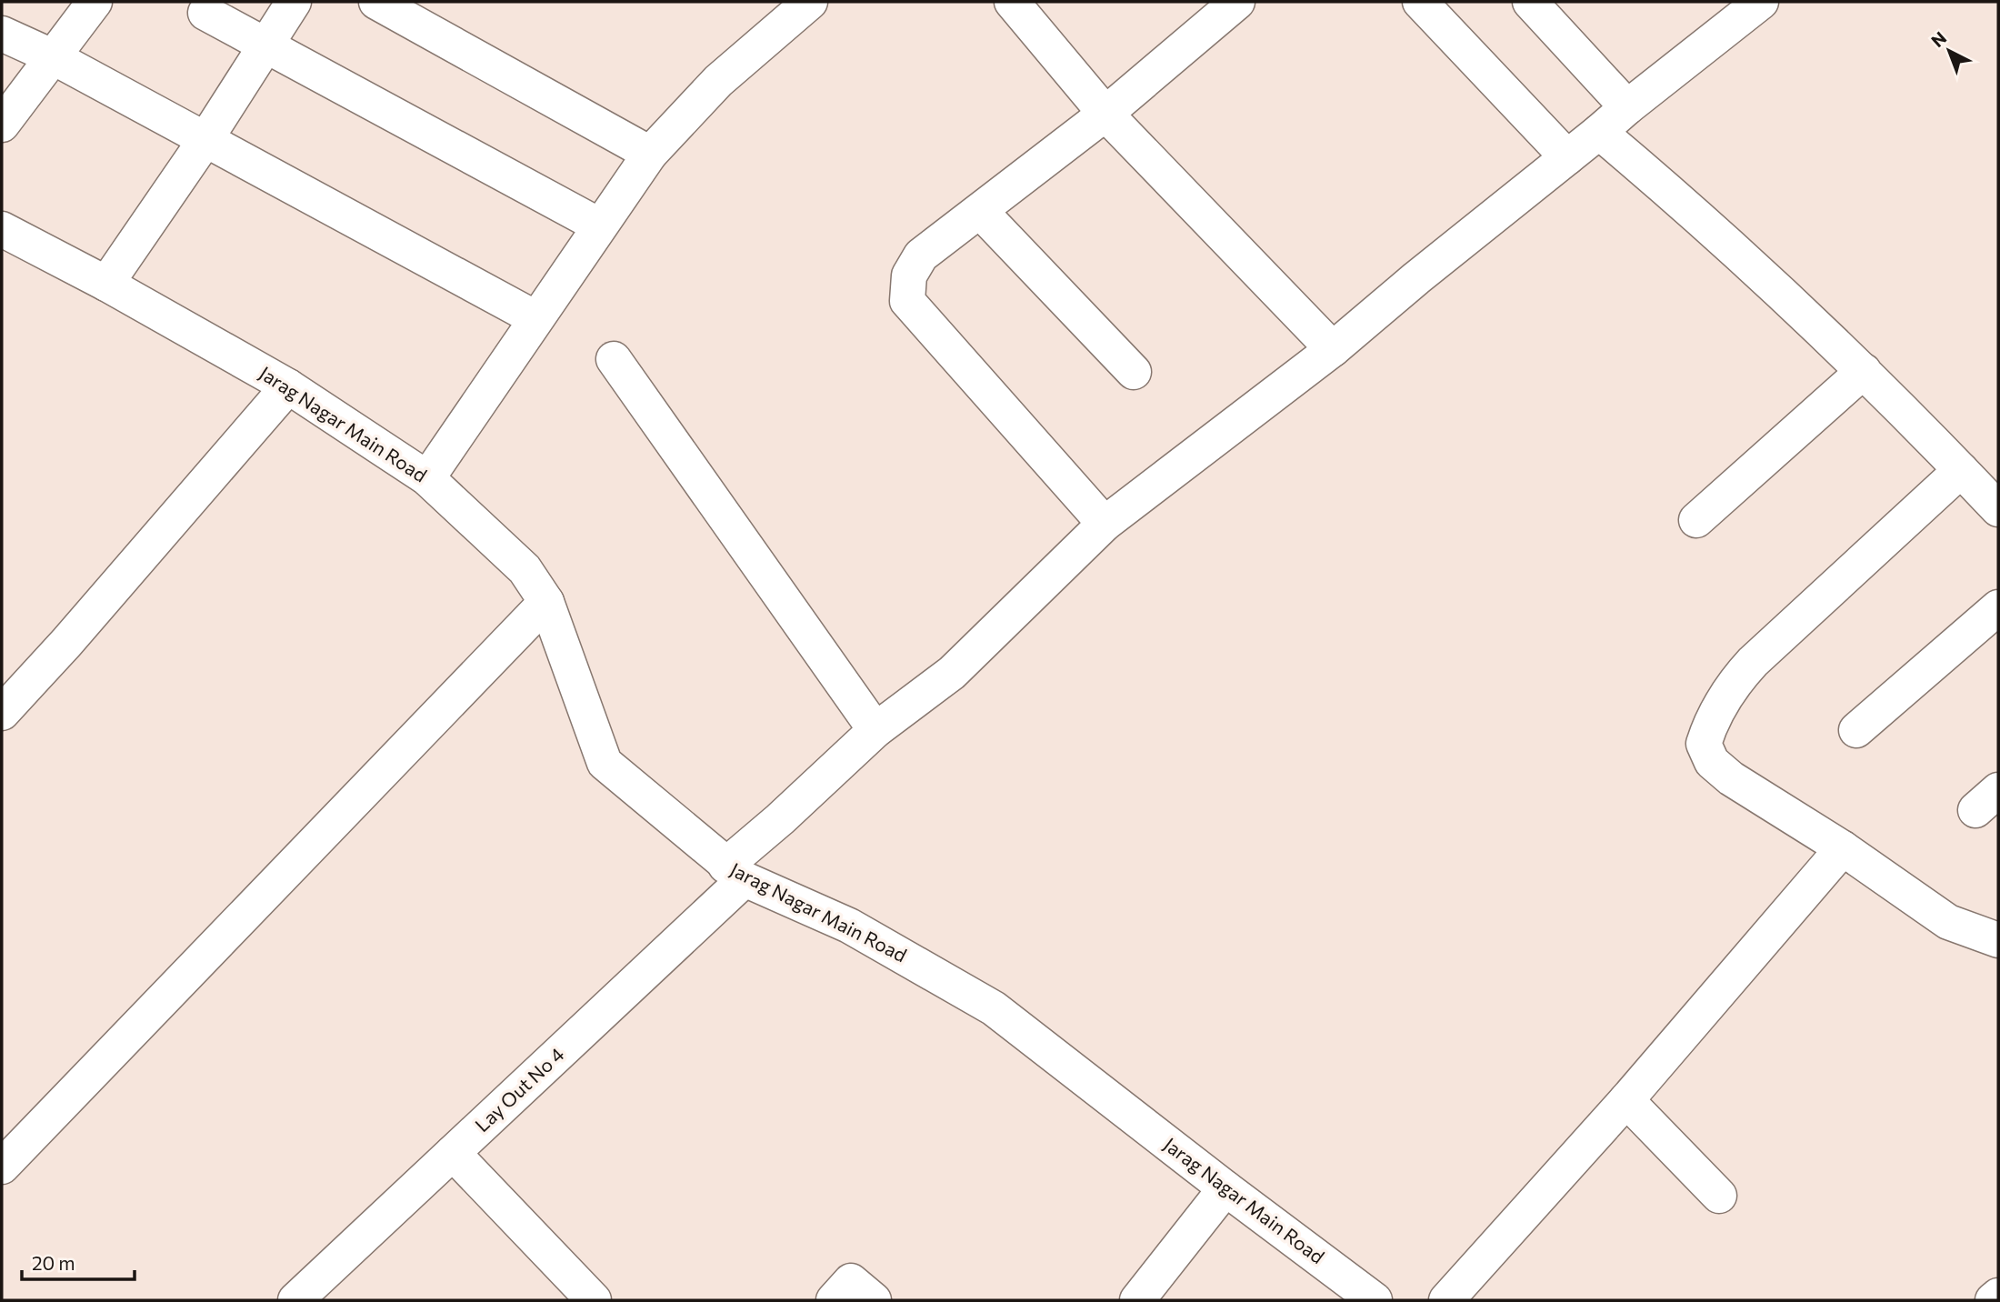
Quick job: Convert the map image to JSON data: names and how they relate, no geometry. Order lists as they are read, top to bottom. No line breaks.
{"streets":{"street":["Jarag Nagar Main Road","Lay Out No 4"]},"crossings":[["Jarag Nagar Main Road","Lay Out No 4"]],"scale_bar":"20 m","north":"top left"}
